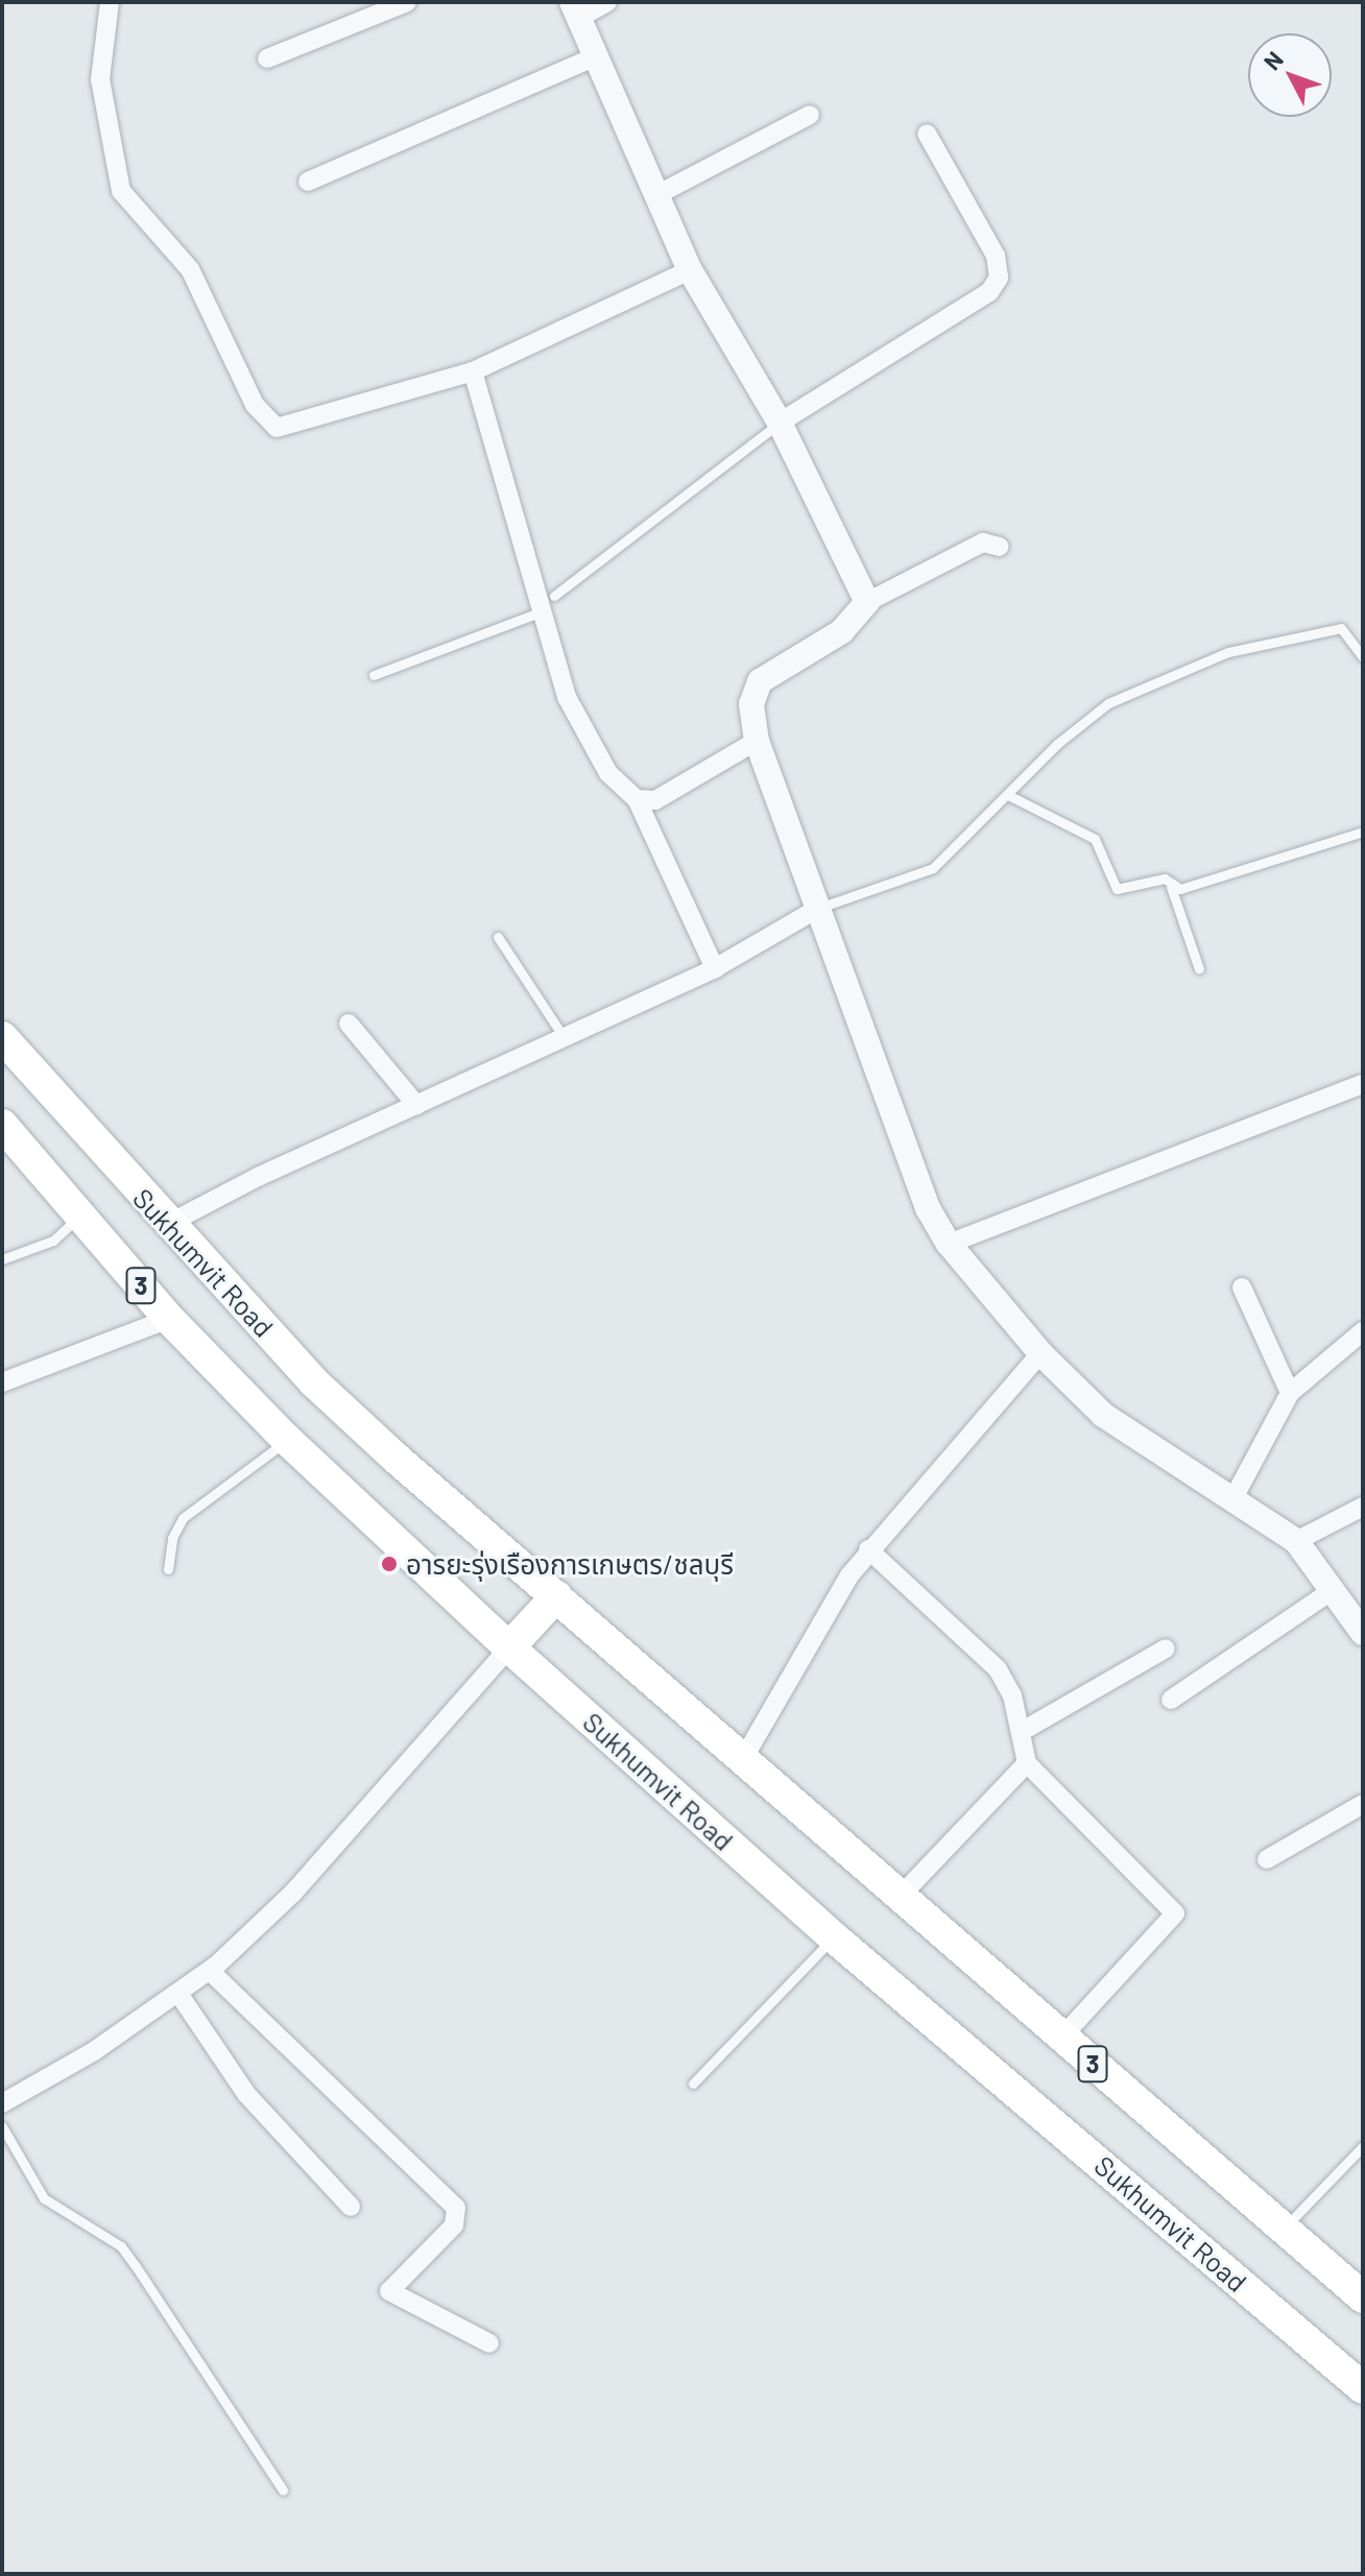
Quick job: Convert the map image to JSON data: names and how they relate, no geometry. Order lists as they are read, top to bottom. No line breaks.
{"streets":{"main road":["Sukhumvit Road","3"]},"places":["อารยะรุ่งเรืองการเกษตร/ชลบุรี"],"north":"top left"}
